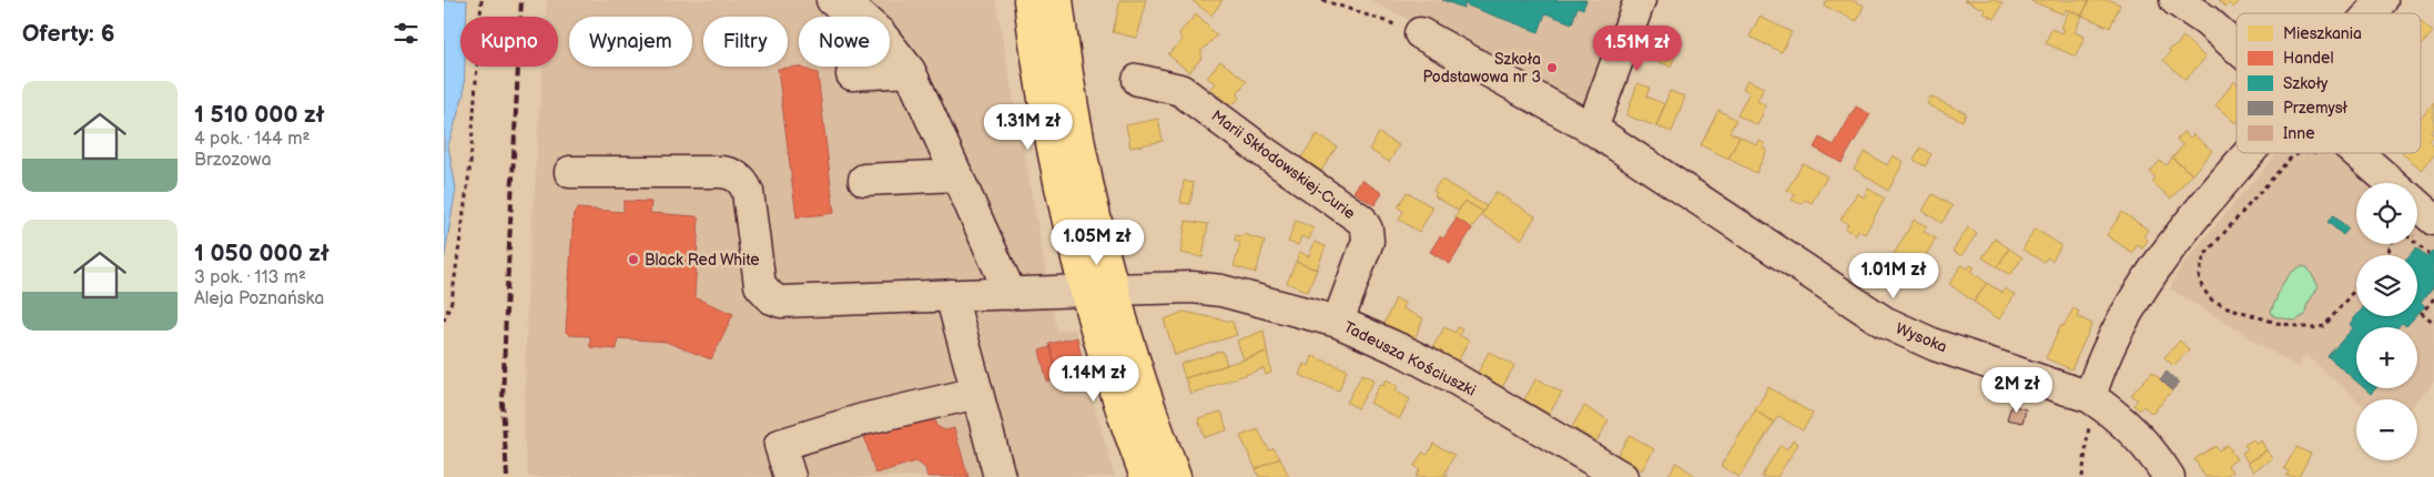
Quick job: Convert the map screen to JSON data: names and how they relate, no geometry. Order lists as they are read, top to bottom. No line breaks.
{"streets":{"street":["Marii Skłodowskiej-Curie","Wysoka","Tadeusza Kościuszki"]},"crossings":[["Marii Skłodowskiej-Curie","Tadeusza Kościuszki"]],"places":["Szkoła Podstawowa nr 3","Black Red White"],"legend":["Mieszkania","Handel","Szkoły","Przemysł","Inne"],"page":{"heading":"Oferty: 6","chip":["Kupno","Wynajem","Filtry","Nowe"],"price":["1.51M zł","1.31M zł","1.05M zł","1.01M zł","1.14M zł","2M zł"],"list":[{"name":"1 510 000 zł","note":"4 pok. · 144 m² · Brzozowa"},{"name":"1 050 000 zł","note":"3 pok. · 113 m² · Aleja Poznańska"}],"map_buttons":["+","−"]}}
